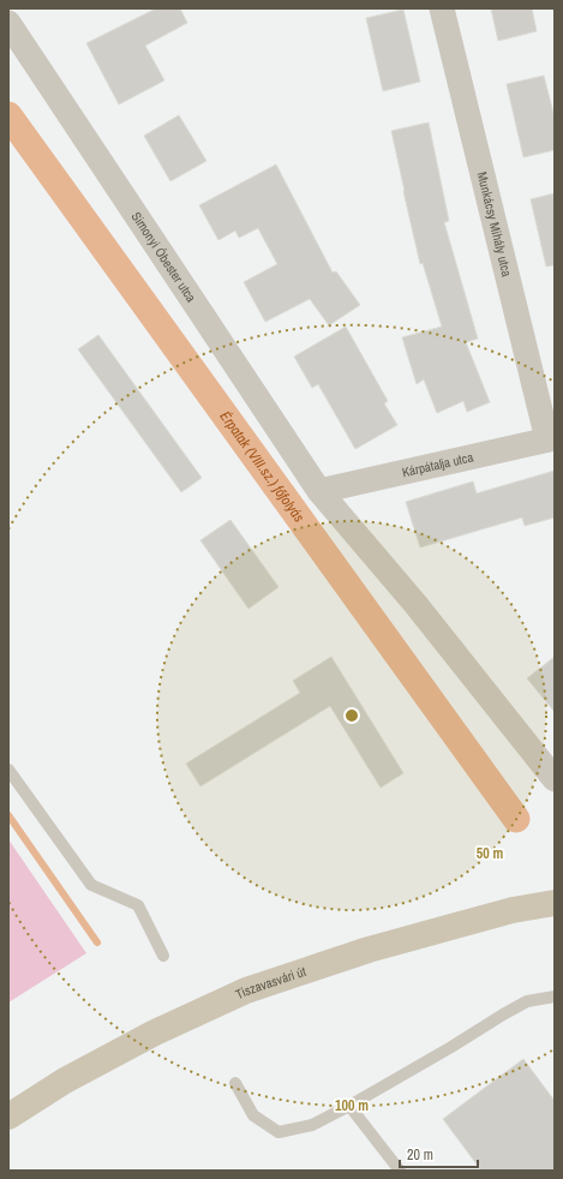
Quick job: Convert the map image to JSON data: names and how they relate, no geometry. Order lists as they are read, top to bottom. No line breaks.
{"streets":{"main road":["Tiszavasvári út"],"street":["Munkácsy Mihály utca","Simonyi Óbester utca","Kárpátalja utca"]},"crossings":[["Munkácsy Mihály utca","Kárpátalja utca"],["Simonyi Óbester utca","Kárpátalja utca"]],"water":["Érpatak (VIII.sz.) főfolyás"],"scale_bar":"20 m","rings":["50 m","100 m"]}
